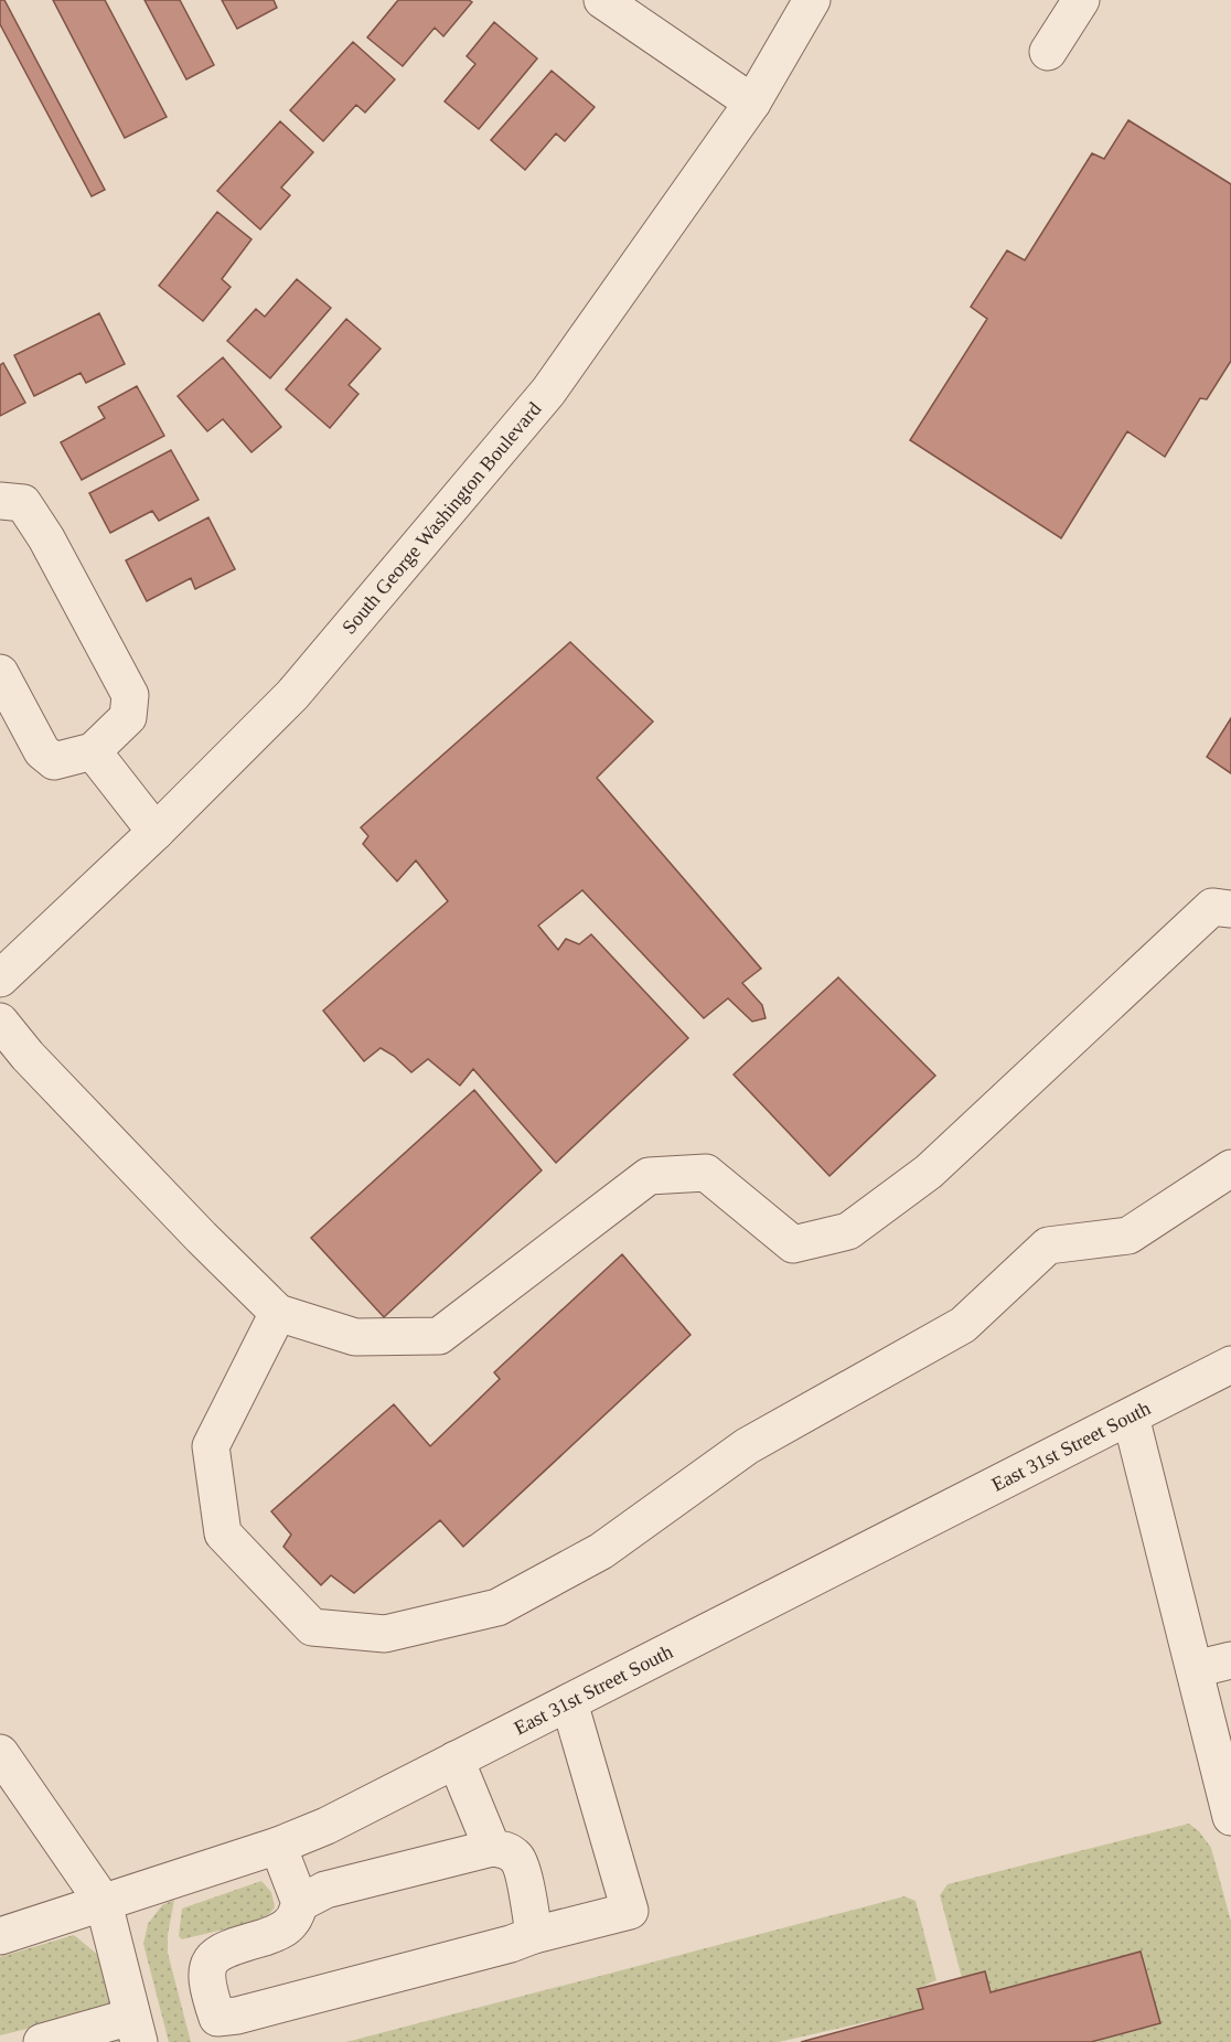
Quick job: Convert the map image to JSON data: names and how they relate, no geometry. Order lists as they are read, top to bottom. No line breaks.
{"streets":{"street":["South George Washington Boulevard","East 31st Street South"]}}
